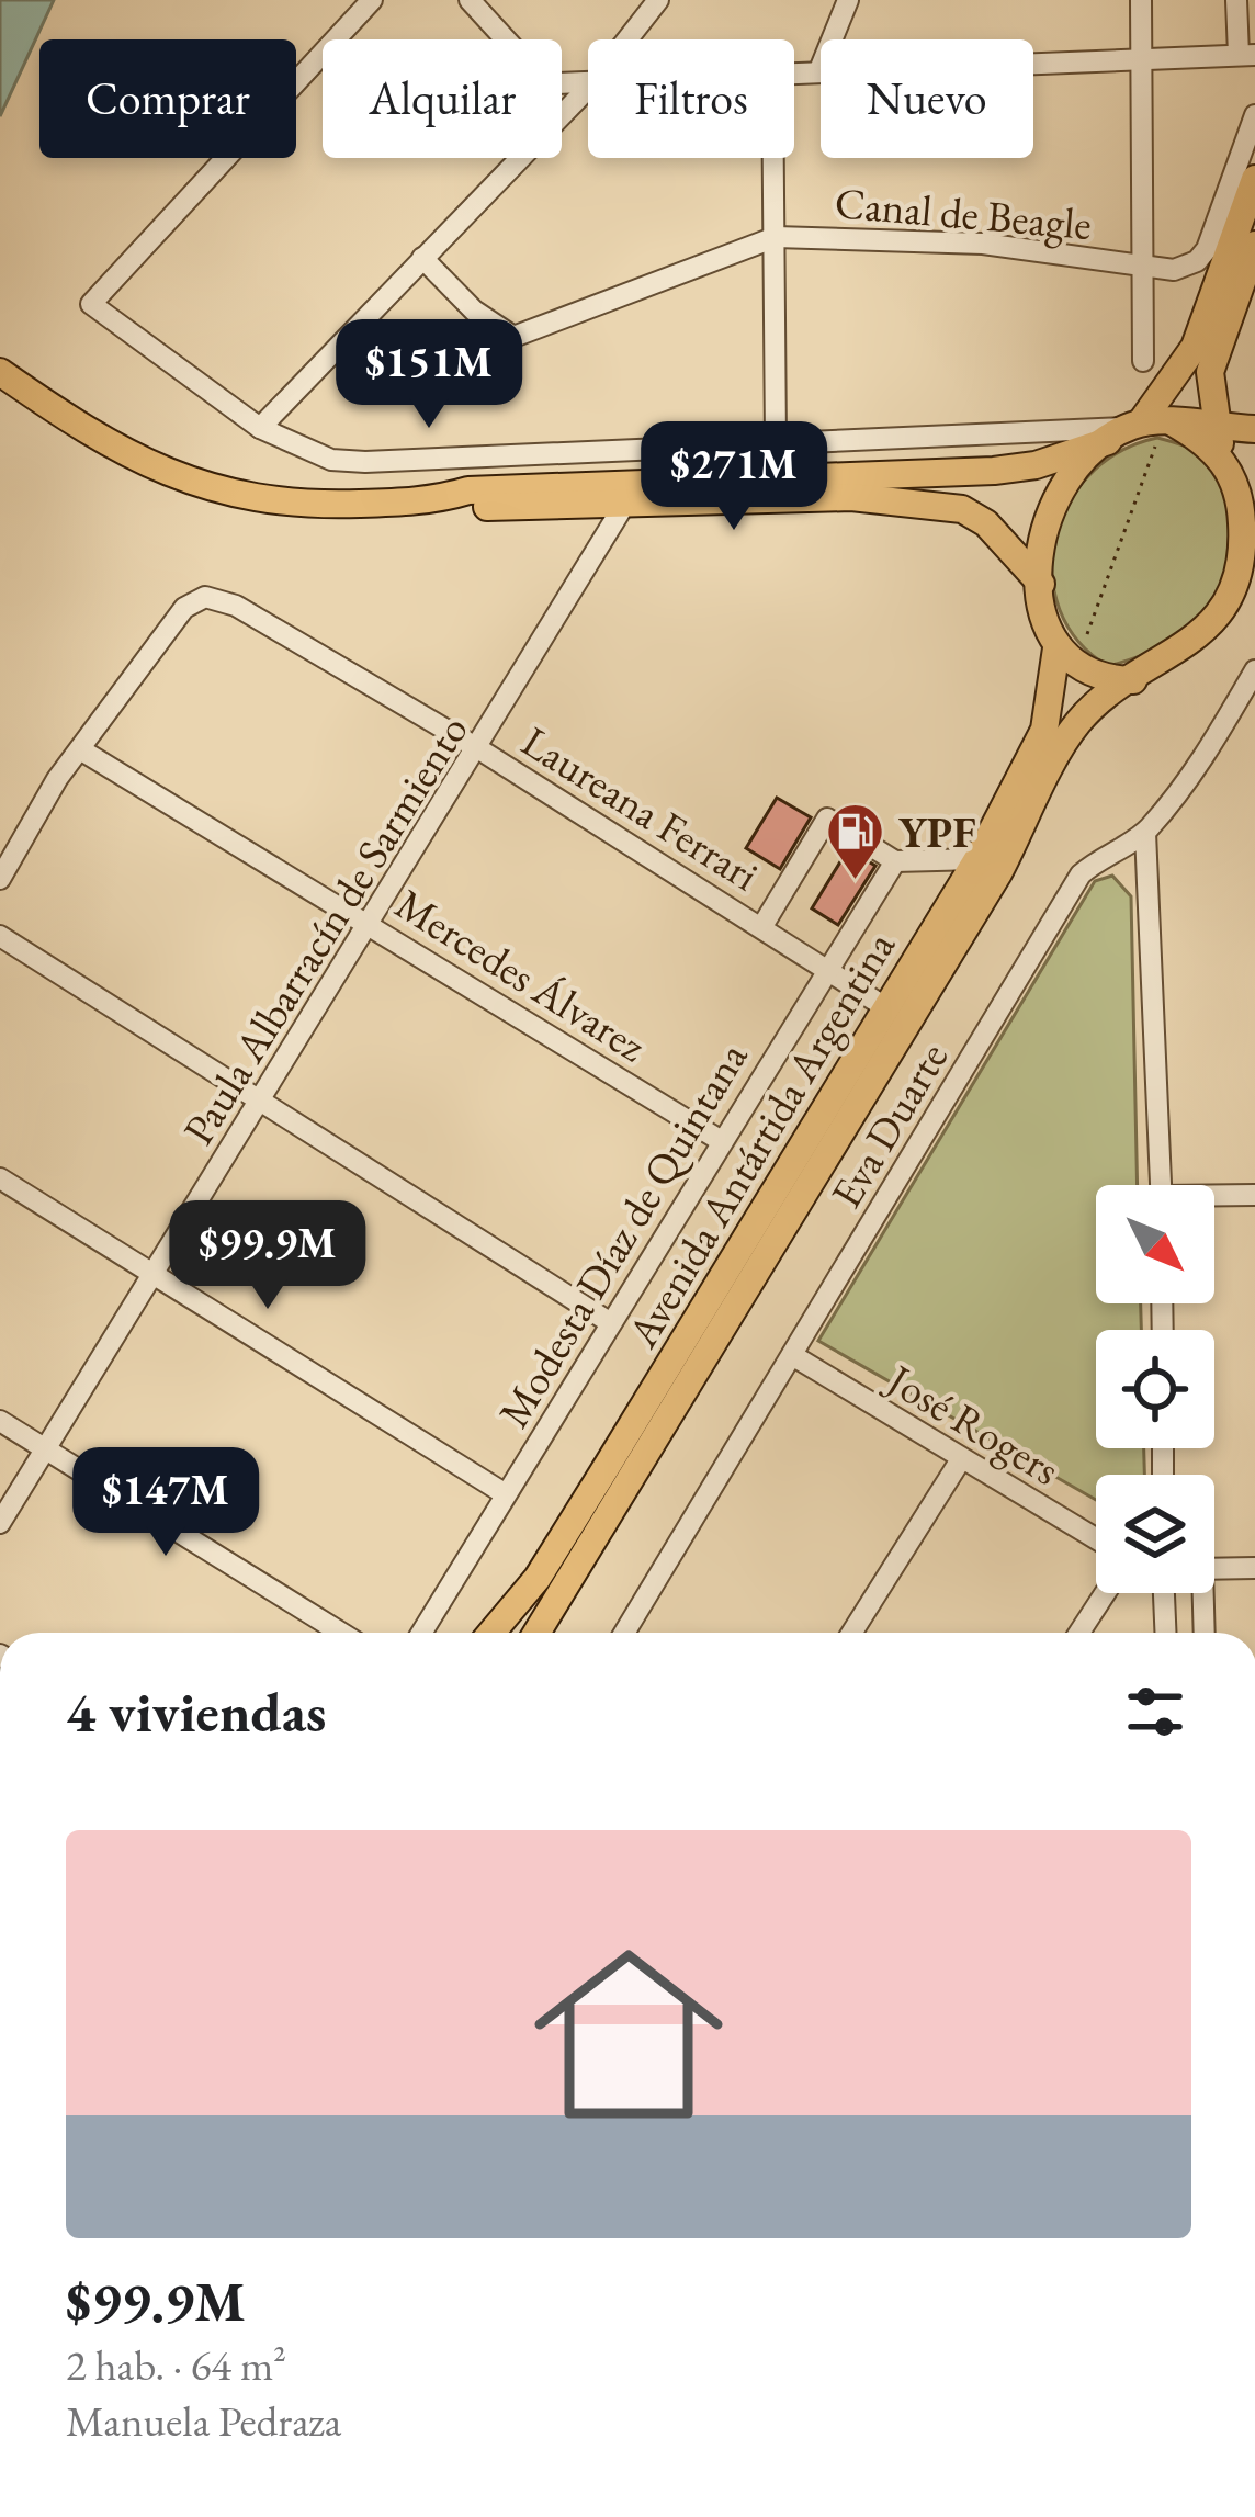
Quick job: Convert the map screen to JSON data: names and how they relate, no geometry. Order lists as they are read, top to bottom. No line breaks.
{"streets":{"main road":["Avenida Antártida Argentina"],"street":["Canal de Beagle","Laureana Ferrari","Paula Albarracín de Sarmiento","Mercedes Álvarez","Eva Duarte","Modesta Díaz de Quintana","José Rogers"]},"crossings":[["Laureana Ferrari","Paula Albarracín de Sarmiento"],["Laureana Ferrari","Mercedes Álvarez"],["Laureana Ferrari","Avenida Antártida Argentina"],["Laureana Ferrari","Modesta Díaz de Quintana"],["Paula Albarracín de Sarmiento","Mercedes Álvarez"],["Mercedes Álvarez","Modesta Díaz de Quintana"],["Eva Duarte","José Rogers"]],"places":{"fuel station":["YPF"]},"north":"bottom right","page":{"chip":["Comprar","Alquilar","Filtros","Nuevo"],"price":["$151M","$271M","$99.9M","$147M"],"heading":"4 viviendas","list":[{"name":"$99.9M","note":"2 hab. · 64 m² · Manuela Pedraza"}]}}
